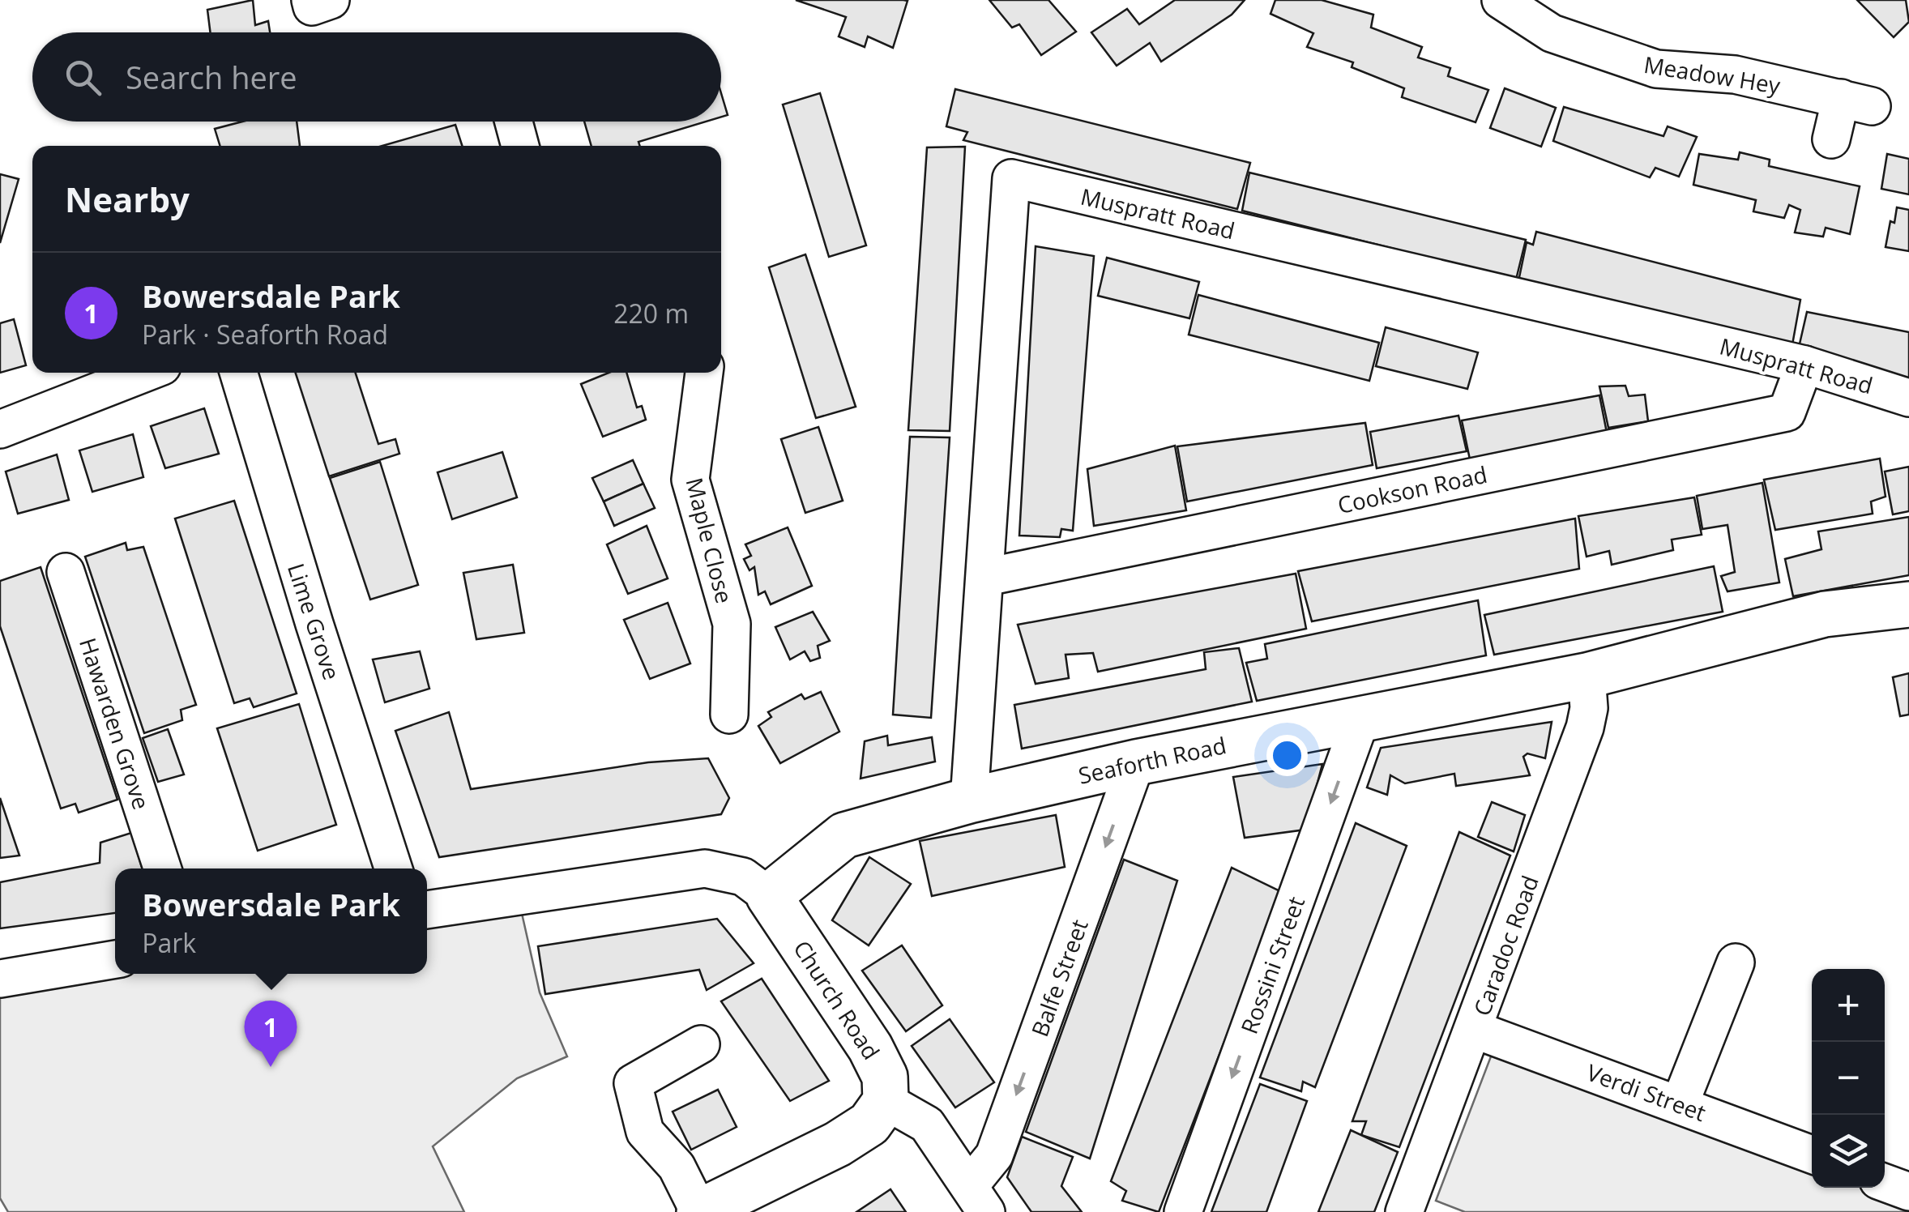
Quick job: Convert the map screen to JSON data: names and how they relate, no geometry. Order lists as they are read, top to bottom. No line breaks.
{"streets":{"main road":["Seaforth Road","Church Road"],"street":["Meadow Hey","Muspratt Road","Cookson Road","Maple Close","Lime Grove","Hawarden Grove","Caradoc Road","Rossini Street","Balfe Street","Verdi Street"]},"crossings":[["Muspratt Road","Cookson Road"],["Muspratt Road","Seaforth Road"],["Seaforth Road","Caradoc Road"],["Seaforth Road","Rossini Street"],["Seaforth Road","Balfe Street"],["Seaforth Road","Church Road"],["Caradoc Road","Verdi Street"]],"one_way":["Rossini Street","Balfe Street"],"page":{"search":"Search here","heading":"Nearby","list":[{"mark":"1","name":"Bowersdale Park","note":"Park · Seaforth Road","value":"220 m"}],"popup":["Bowersdale Park","Park"],"map_buttons":["+","−"],"pins":"1"}}
